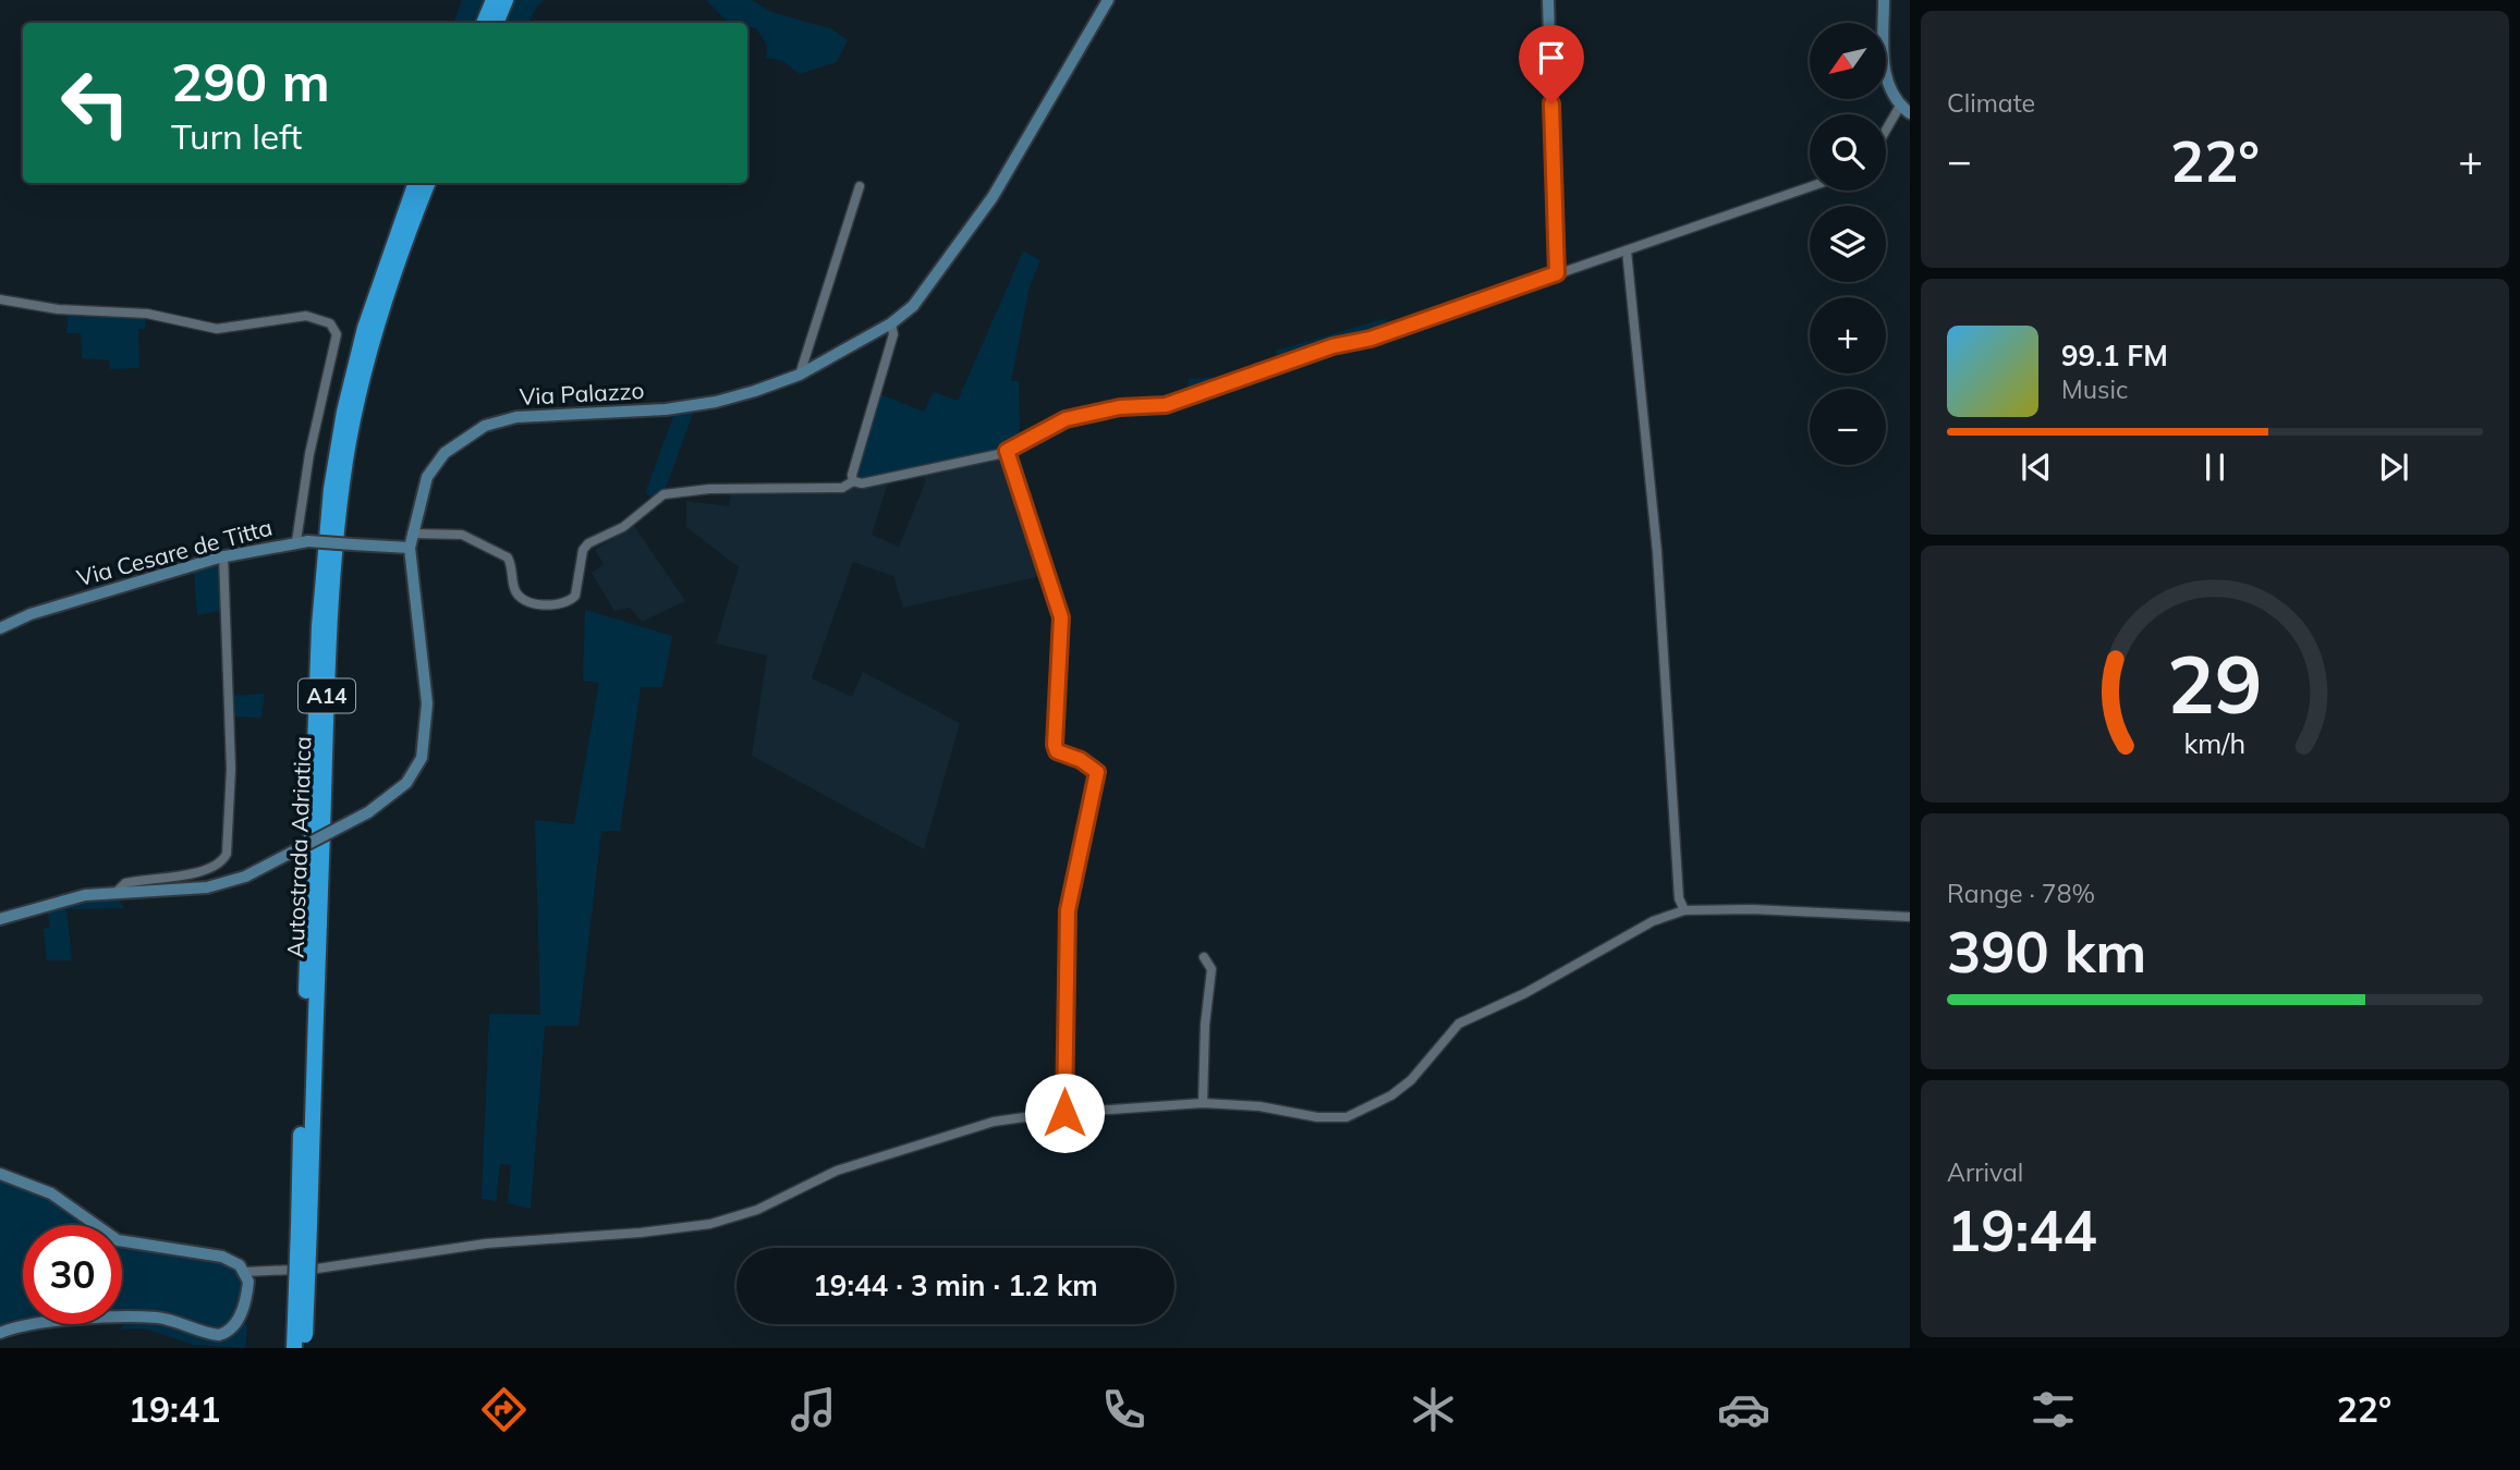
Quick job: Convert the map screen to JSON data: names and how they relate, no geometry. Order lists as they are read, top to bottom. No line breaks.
{"streets":{"highway":["A14","Autostrada Adriatica"],"street":["Via Palazzo","Via Cesare de Titta"]},"crossings":[["Via Palazzo","Via Cesare de Titta"]],"north":"bottom left","page":{"tile":["Climate",["Range · 78%","390 km"],["Arrival","19:44"]],"map_buttons":["+","−"],"turn":["290 m","Turn left"],"heat":["−","22°","+"],"song":["99.1 FM","Music"],"limit":"30","trip":"19:44 · 3 min · 1.2 km","tabs":["19:41","22°"],"gauge":["29","km/h"]}}
